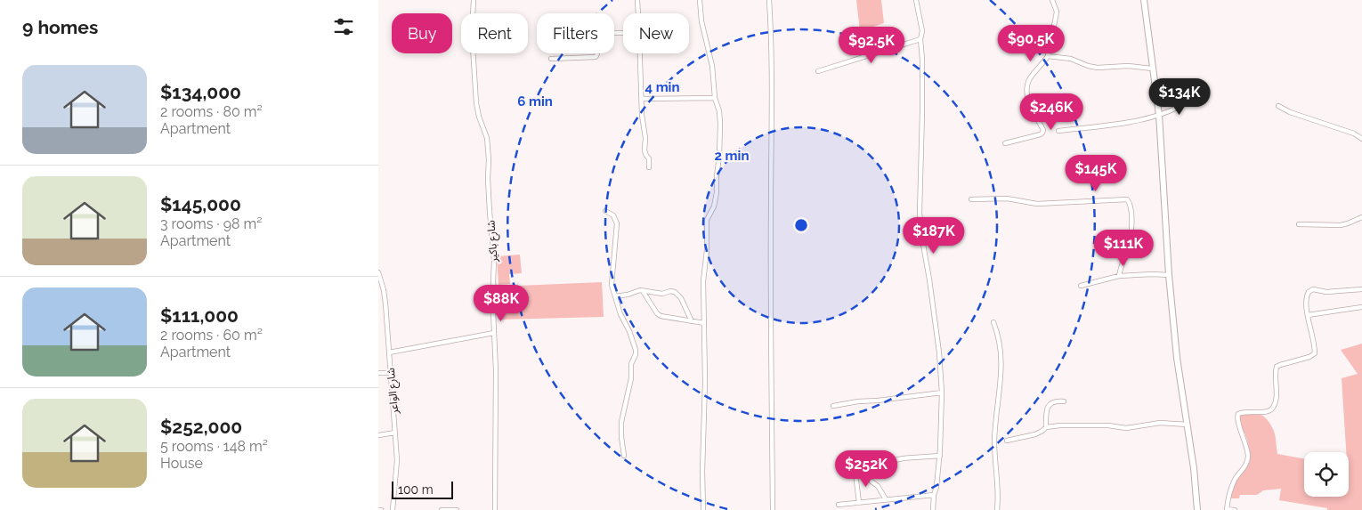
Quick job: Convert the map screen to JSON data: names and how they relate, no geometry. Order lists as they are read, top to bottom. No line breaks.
{"streets":{"street":["شارع باكير","شارع الواعر"]},"scale_bar":"100 m","page":{"heading":"9 homes","chip":["Buy","Rent","Filters","New"],"price":["$90.5K","$92.5K","$134K","$246K","$145K","$187K","$111K","$88K","$252K"],"list":[{"name":"$134,000","note":"2 rooms · 80 m² · Apartment"},{"name":"$145,000","note":"3 rooms · 98 m² · Apartment"},{"name":"$111,000","note":"2 rooms · 60 m² · Apartment"},{"name":"$252,000","note":"5 rooms · 148 m² · House"}],"scale":"100 m"},"rings":["4 min","6 min","2 min"]}
